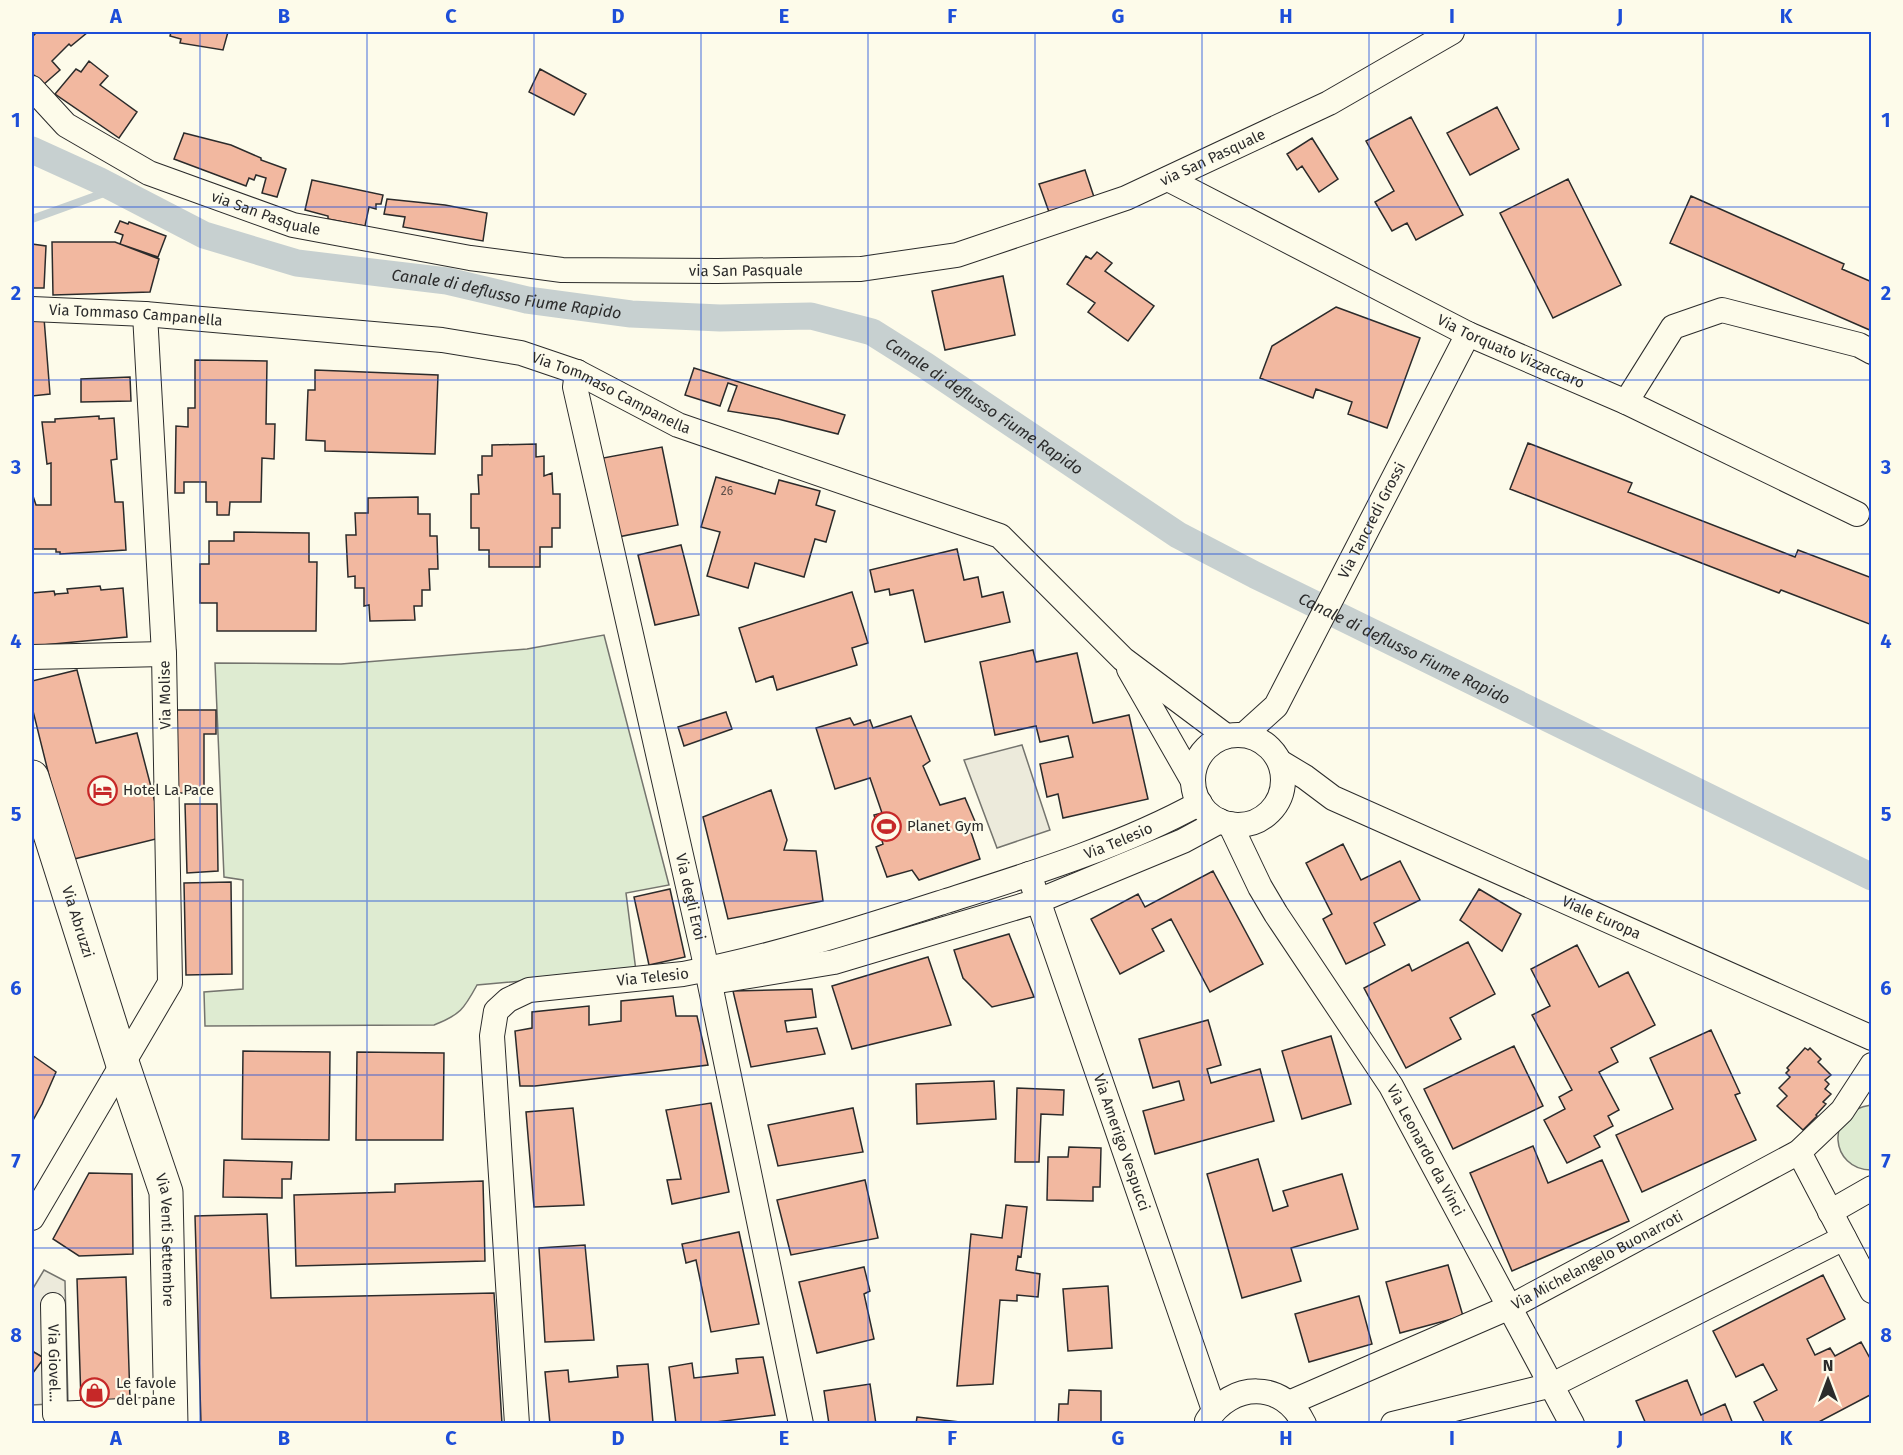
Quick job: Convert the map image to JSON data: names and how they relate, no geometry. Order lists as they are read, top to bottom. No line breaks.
{"streets":{"main road":["Via Abruzzi","Via Venti Settembre"],"street":["via San Pasquale","Via Tommaso Campanella","Via Torquato Vizzaccaro","Via Tancredi Grossi","Via Molise","Via Telesio","Via degli Eroi","Viale Europa","Via Amerigo Vespucci","Via Leonardo da Vinci","Via Michelangelo Buonarroti","Via Giovel..."]},"crossings":[["via San Pasquale","Via Torquato Vizzaccaro"],["Via Tommaso Campanella","Via Tancredi Grossi"],["Via Tommaso Campanella","Via Molise"],["Via Tommaso Campanella","Via Telesio"],["Via Tommaso Campanella","Via degli Eroi"],["Via Tommaso Campanella","Viale Europa"],["Via Tommaso Campanella","Via Leonardo da Vinci"],["Via Torquato Vizzaccaro","Via Tancredi Grossi"],["Via Tancredi Grossi","Via Telesio"],["Via Tancredi Grossi","Viale Europa"],["Via Tancredi Grossi","Via Leonardo da Vinci"],["Via Molise","Via Abruzzi"],["Via Molise","Via Venti Settembre"],["Via Telesio","Via degli Eroi"],["Via Telesio","Viale Europa"],["Via Telesio","Via Amerigo Vespucci"],["Via Telesio","Via Leonardo da Vinci"],["Viale Europa","Via Leonardo da Vinci"],["Via Abruzzi","Via Venti Settembre"],["Via Leonardo da Vinci","Via Michelangelo Buonarroti"],["Via Venti Settembre","Via Giovel..."]],"water":["Canale di deflusso Fiume Rapido"],"places":{"hotel":["Hotel La Pace"],"sports":["Planet Gym"],"shop":["Le favole del pane"]},"house_numbers":["26"],"north":"top","grid":{"columns":["A","B","C","D","E","F","G","H","I","J","K"],"rows":["1","2","3","4","5","6","7","8"]}}
